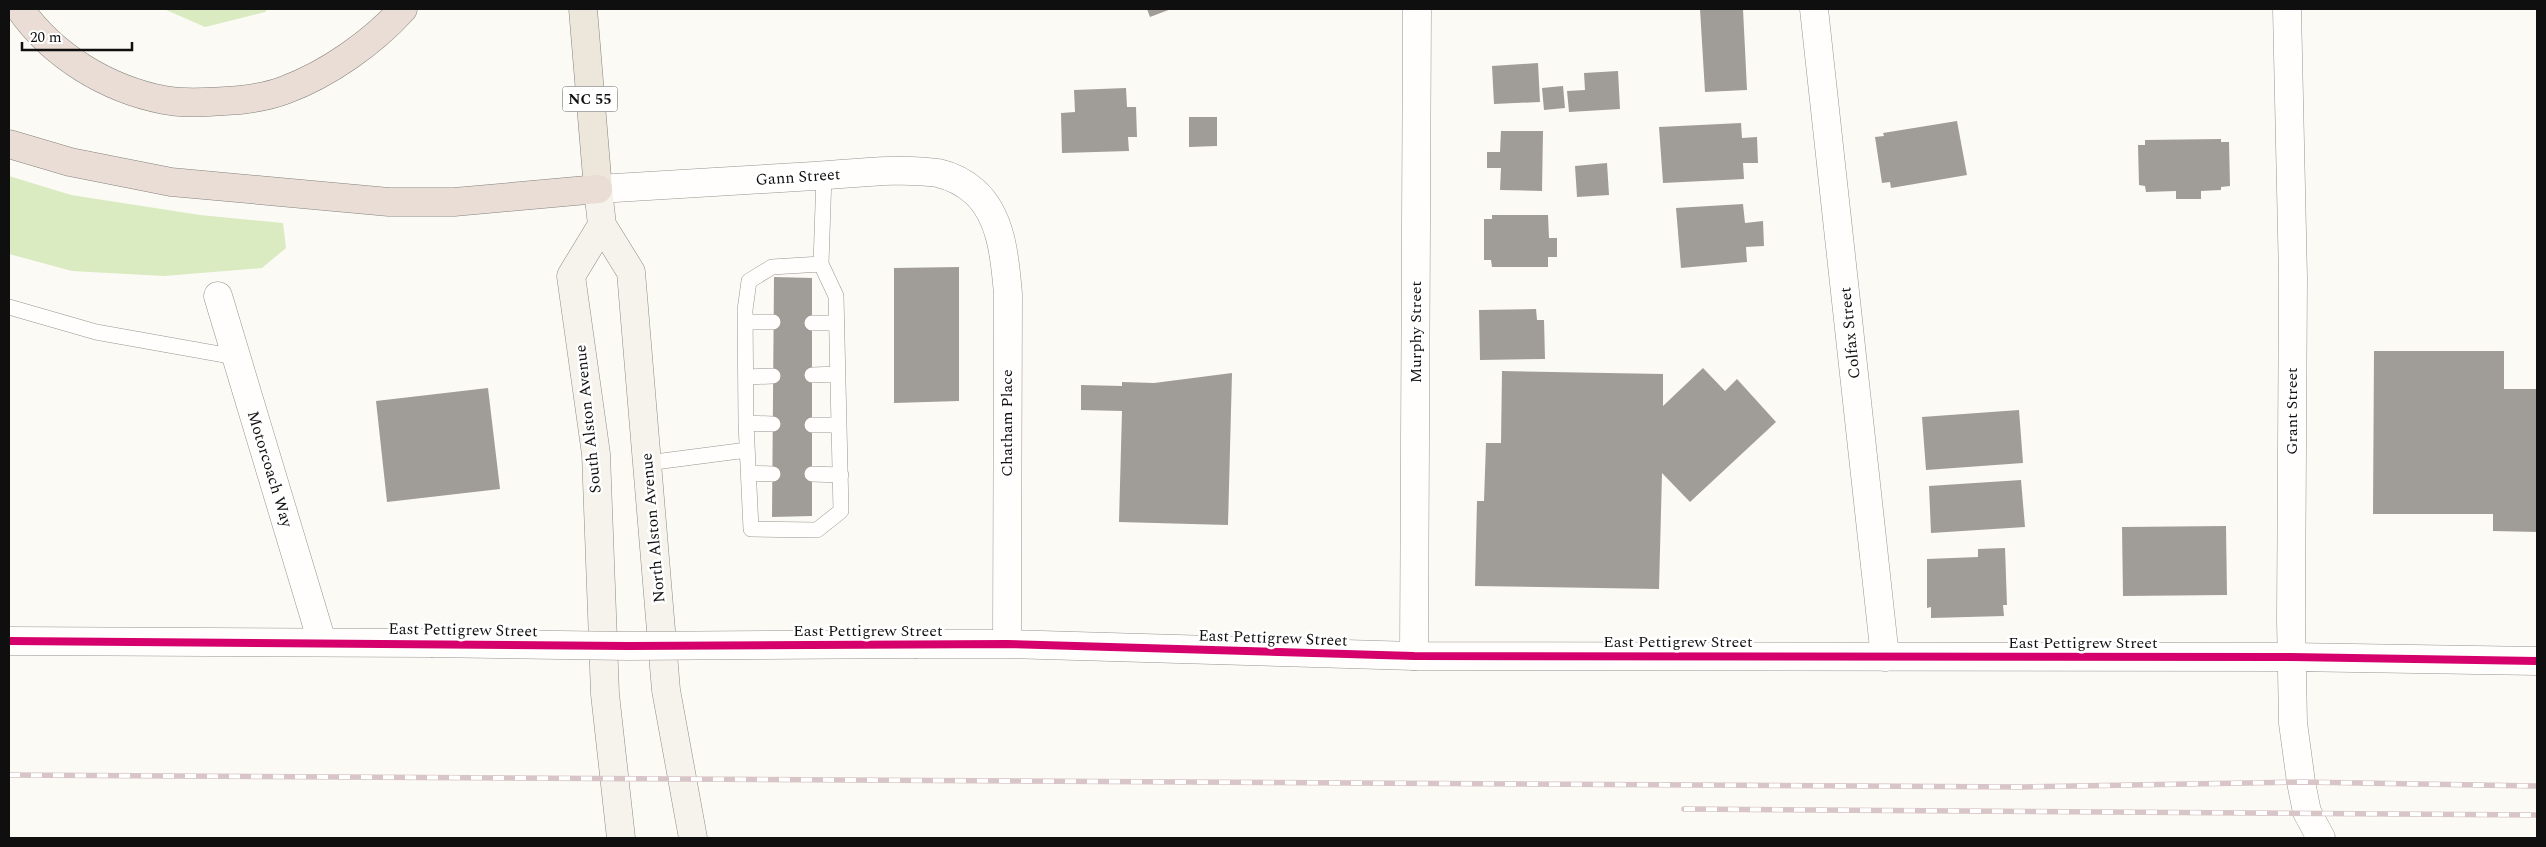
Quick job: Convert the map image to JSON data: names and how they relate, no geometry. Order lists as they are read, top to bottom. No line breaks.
{"streets":{"main road":["NC 55","South Alston Avenue","North Alston Avenue"],"street":["Gann Street","Murphy Street","Colfax Street","Grant Street","Chatham Place","Motorcoach Way","East Pettigrew Street"]},"crossings":[["NC 55","Gann Street"],["NC 55","South Alston Avenue"],["NC 55","North Alston Avenue"],["Gann Street","Chatham Place"],["Murphy Street","East Pettigrew Street"],["Colfax Street","East Pettigrew Street"],["Grant Street","East Pettigrew Street"],["South Alston Avenue","North Alston Avenue"],["Chatham Place","East Pettigrew Street"],["Motorcoach Way","East Pettigrew Street"]],"scale_bar":"20 m"}
